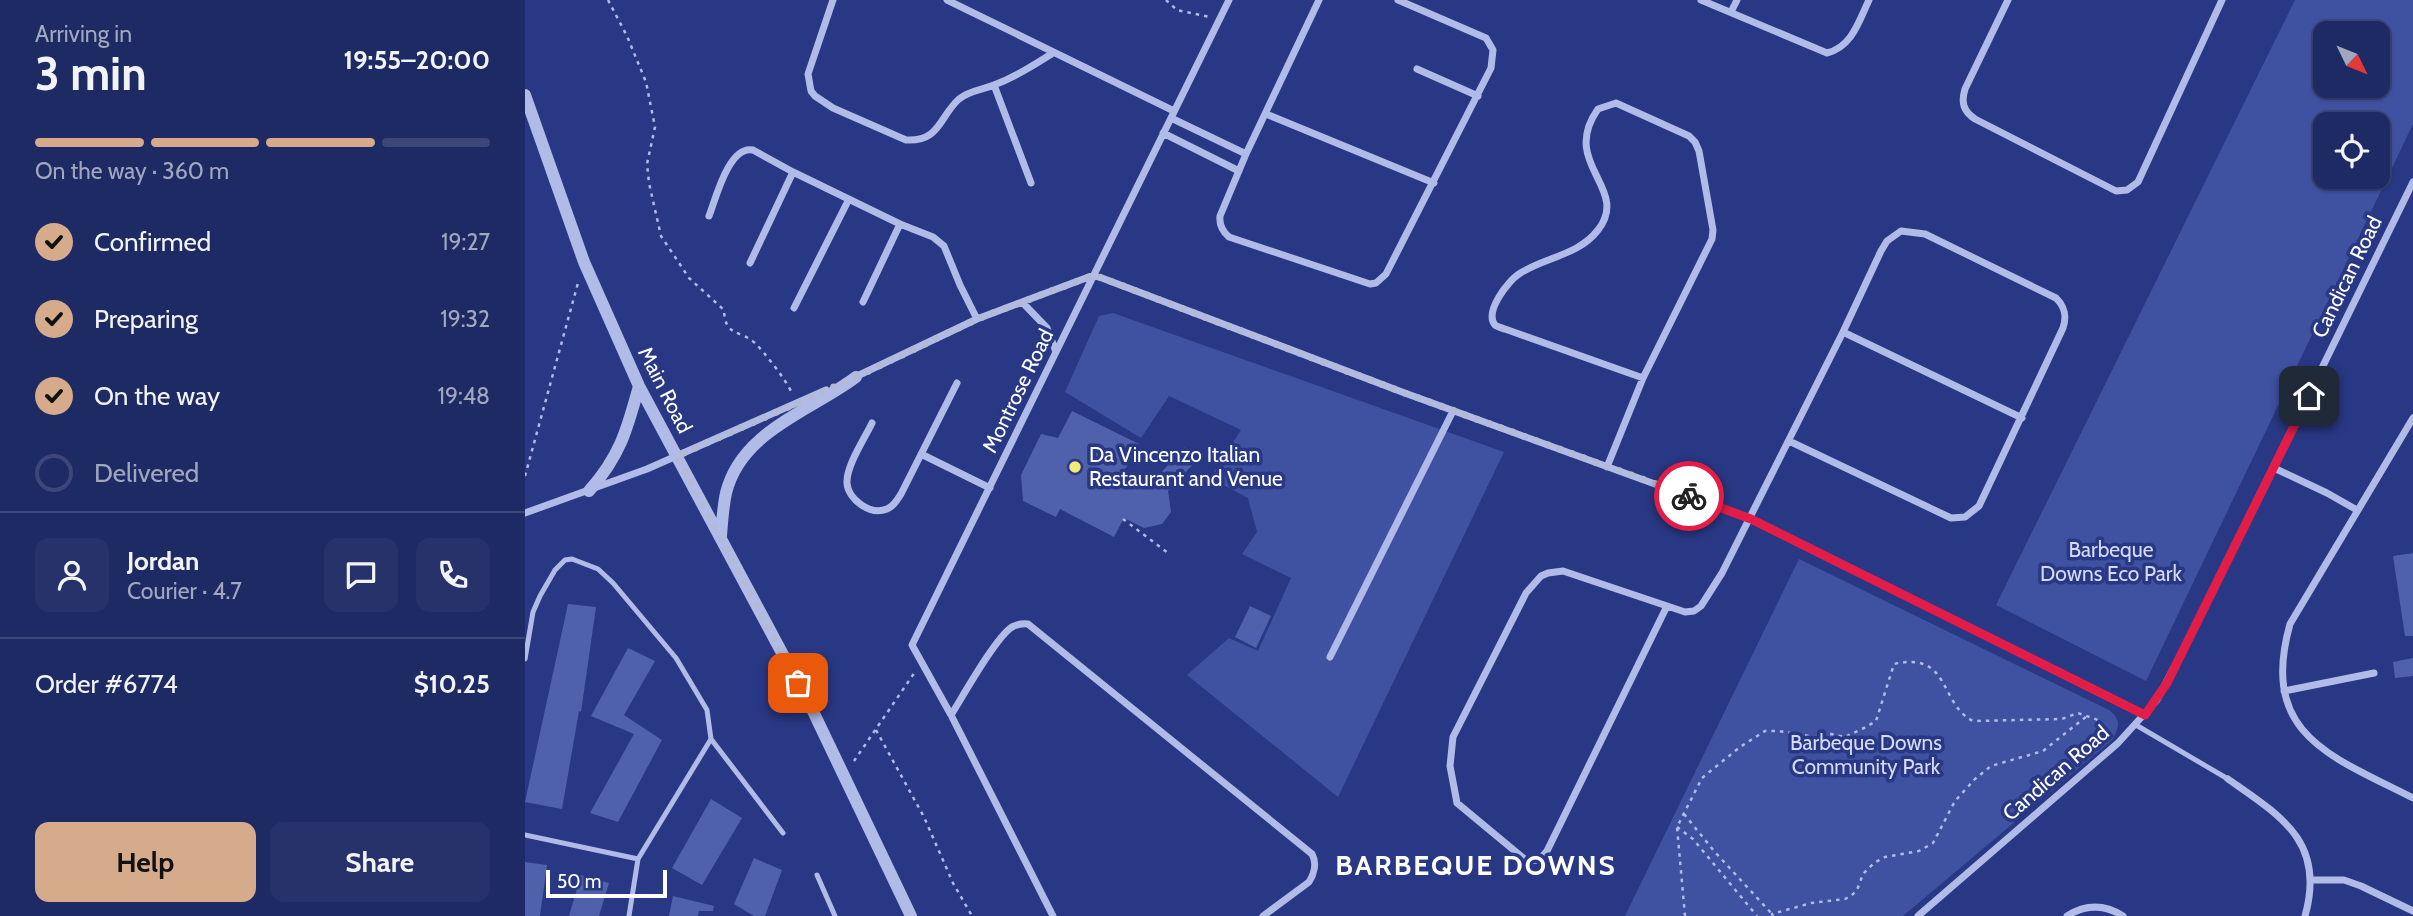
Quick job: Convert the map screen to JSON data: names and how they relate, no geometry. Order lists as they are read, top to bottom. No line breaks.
{"streets":{"street":["Candican Road","Main Road","Montrose Road"]},"districts":["BARBEQUE DOWNS"],"parks":["Barbeque Downs Eco Park","Barbeque Downs Community Park"],"places":["Da Vincenzo Italian Restaurant and Venue"],"scale_bar":"50 m","north":"bottom right","page":{"heading":["3 min","Arriving in","19:55–20:00"],"panel":["Jordan","Courier · 4.7","Order #6774","$10.25"],"bar":"On the way · 360 m","list":[["Confirmed","19:27"],["Preparing","19:32"],["On the way","19:48"],"Delivered"],"buttons":["Help","Share"],"scale":"50 m"}}
